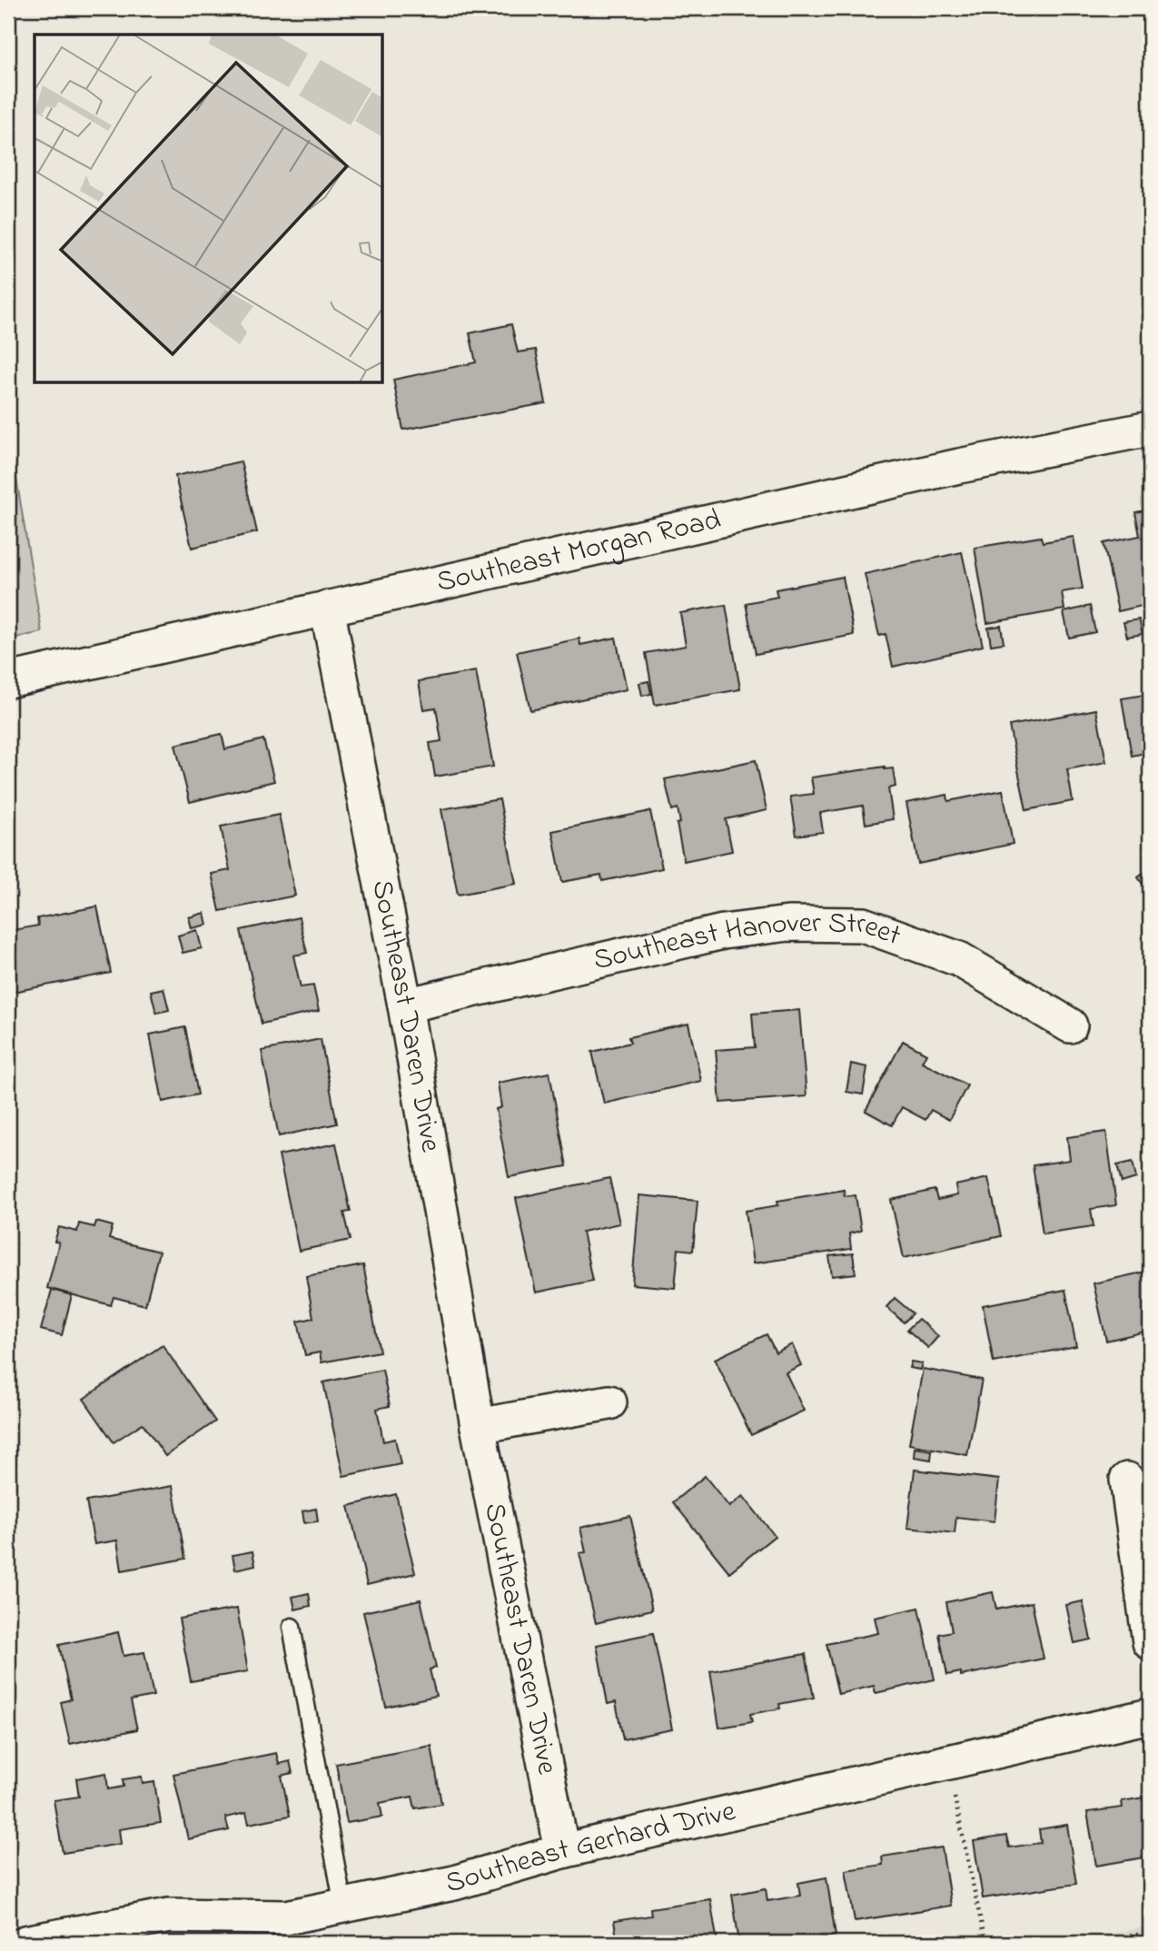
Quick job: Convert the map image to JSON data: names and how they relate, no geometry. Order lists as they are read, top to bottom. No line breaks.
{"streets":{"street":["Southeast Morgan Road","Southeast Hanover Street","Southeast Daren Drive","Southeast Gerhard Drive"]},"crossings":[["Southeast Morgan Road","Southeast Daren Drive"],["Southeast Hanover Street","Southeast Daren Drive"],["Southeast Daren Drive","Southeast Gerhard Drive"]]}
